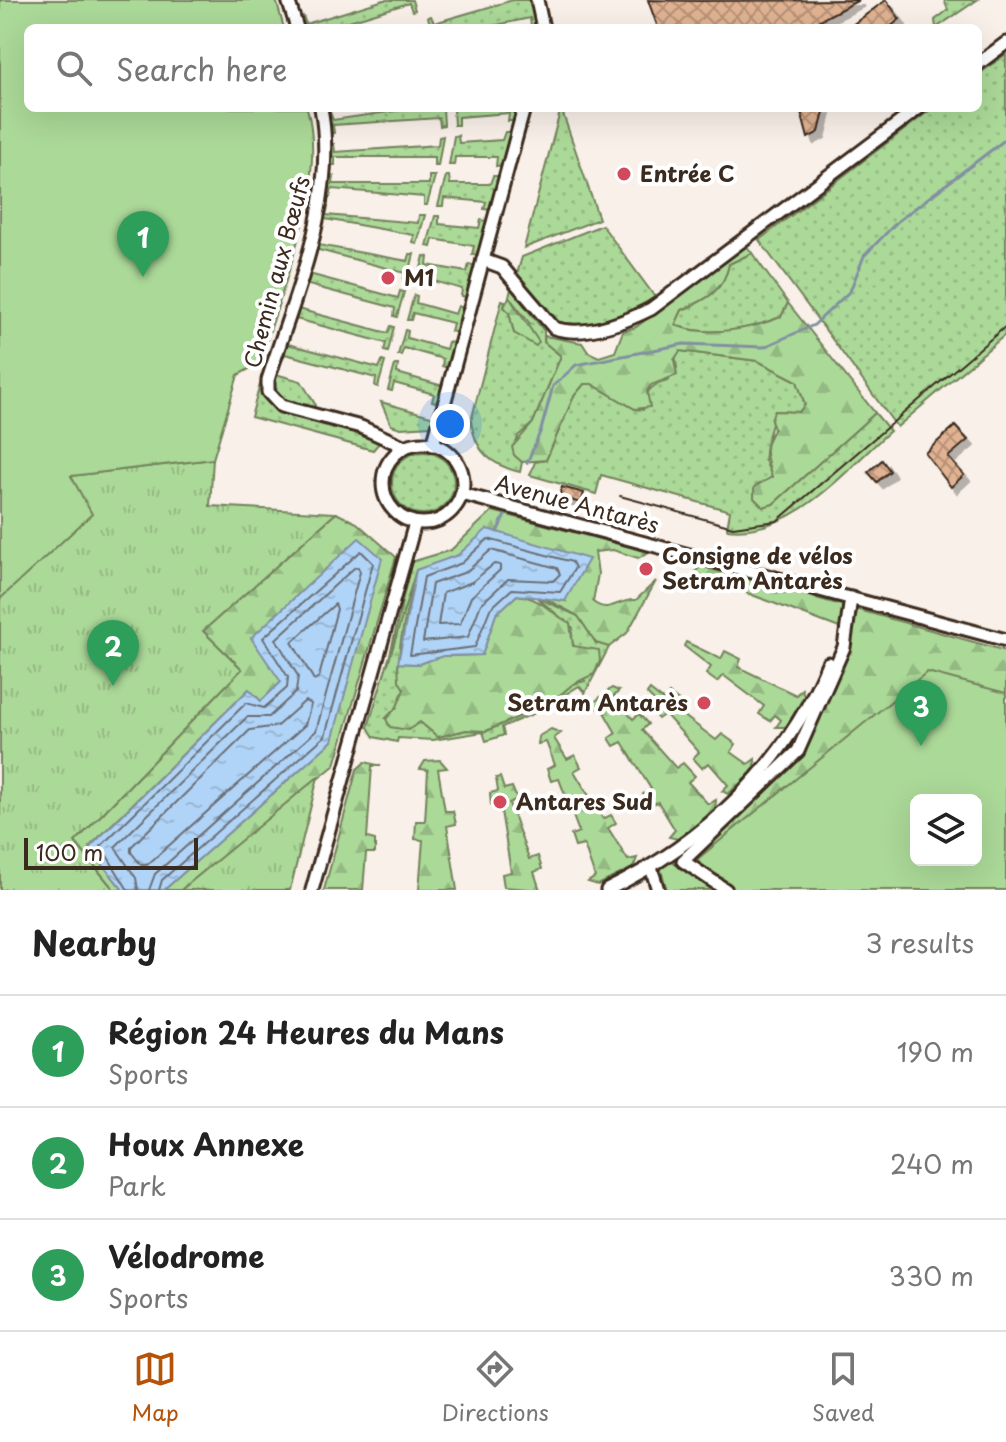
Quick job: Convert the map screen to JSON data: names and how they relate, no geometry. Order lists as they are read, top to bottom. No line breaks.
{"streets":{"street":["Chemin aux Bœufs","Avenue Antarès"]},"crossings":[["Chemin aux Bœufs","Avenue Antarès"]],"places":["Entrée C","M1","Consigne de vélos Setram Antarès","Setram Antarès","Antares Sud"],"scale_bar":"100 m","page":{"search":"Search here","pins":["1","2","3"],"scale":"100 m","heading":["Nearby","3 results"],"list":[{"mark":"1","name":"Région 24 Heures du Mans","note":"Sports","value":"190 m"},{"mark":"2","name":"Houx Annexe","note":"Park","value":"240 m"},{"mark":"3","name":"Vélodrome","note":"Sports","value":"330 m"}],"nav":["Map","Directions","Saved"]}}
